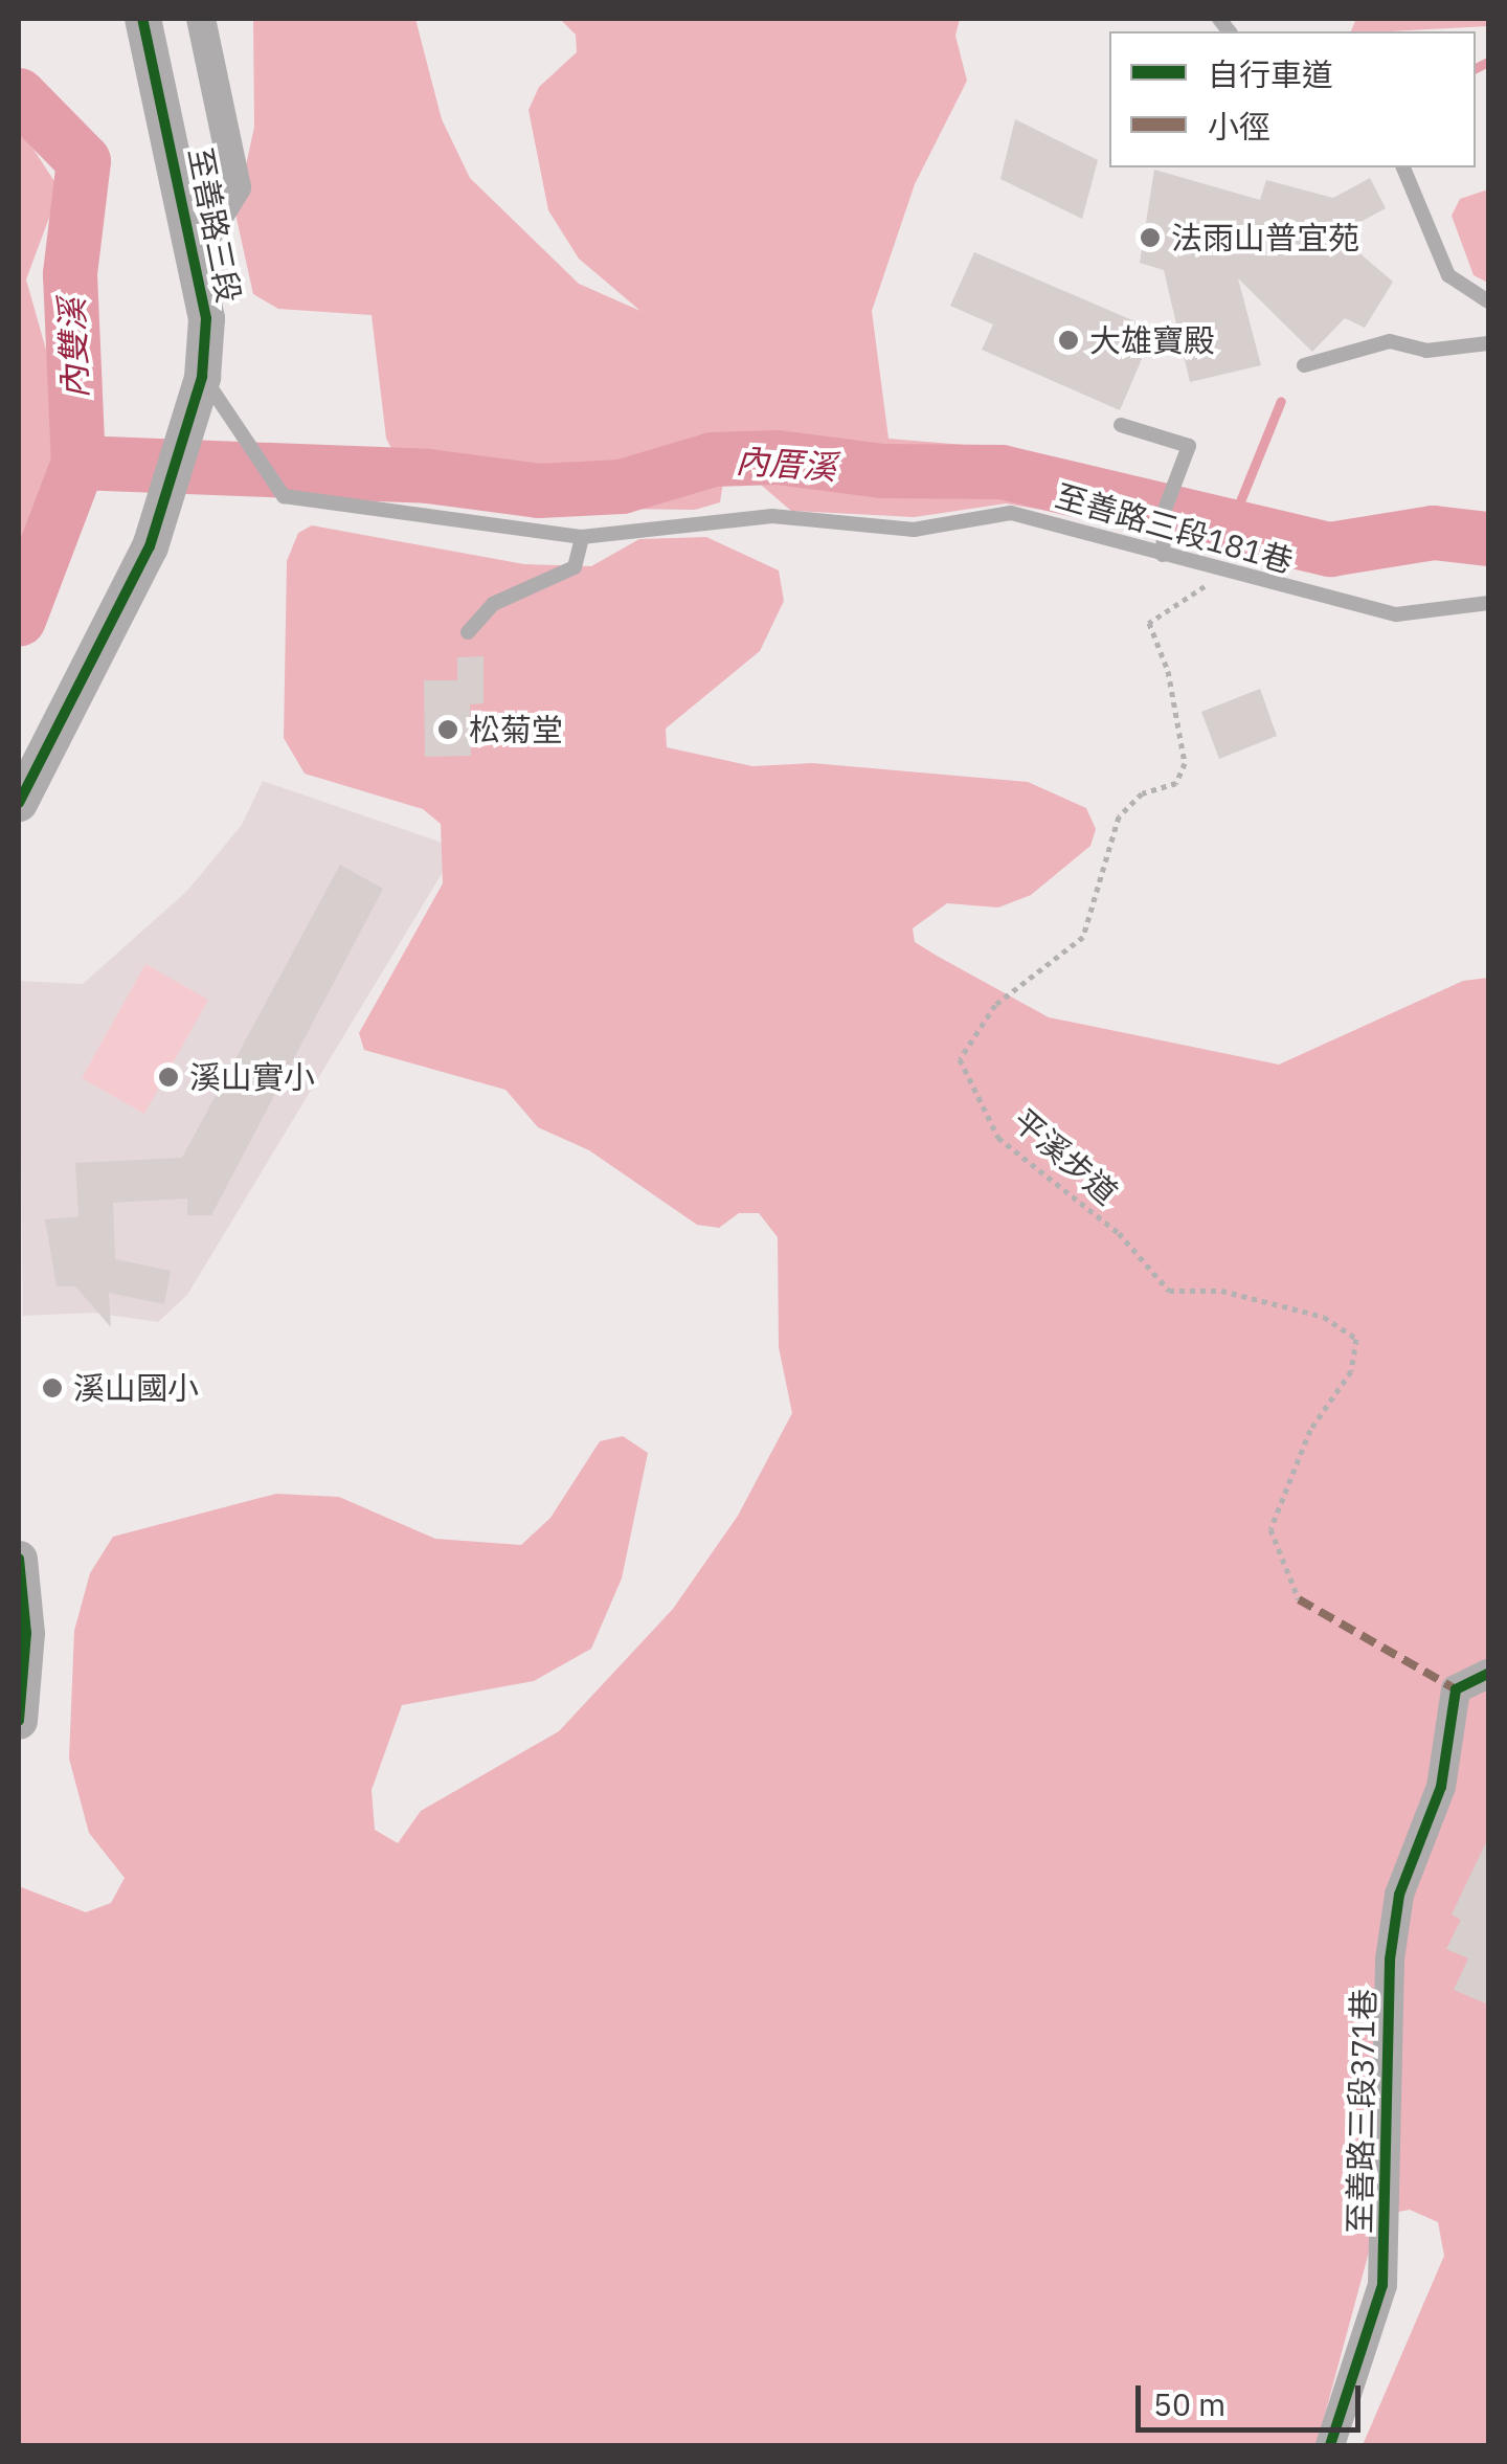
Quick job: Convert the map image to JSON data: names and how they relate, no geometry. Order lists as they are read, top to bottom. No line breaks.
{"streets":{"street":["至善路三段","至善路三段371巷"],"lane":["至善路三段181巷"],"path":["平溪步道"]},"crossings":[["至善路三段","至善路三段181巷"],["至善路三段181巷","平溪步道"]],"water":["內雙溪","內厝溪"],"places":["法雨山普宜苑","大雄寶殿","松菊堂","溪山實小","溪山國小"],"legend":["自行車道","小徑"],"scale_bar":"50 m"}
